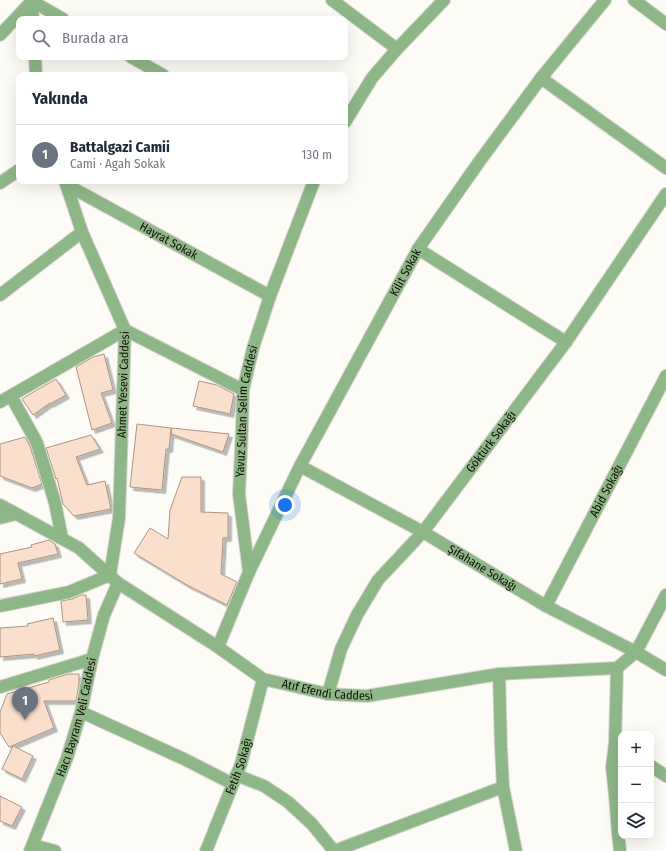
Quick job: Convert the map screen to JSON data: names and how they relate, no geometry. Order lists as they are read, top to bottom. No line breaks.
{"streets":{"street":["Hayrat Sokak","Kilit Sokak","Ahmet Yesevi Caddesi","Yavuz Sultan Selim Caddesi","Göktürk Sokağı","Abid Sokağı","Şifahane Sokağı","Atıf Efendi Caddesi","Hacı Bayram Veli Caddesi","Fetih Sokağı"]},"crossings":[["Hayrat Sokak","Yavuz Sultan Selim Caddesi"],["Kilit Sokak","Yavuz Sultan Selim Caddesi"],["Kilit Sokak","Şifahane Sokağı"],["Ahmet Yesevi Caddesi","Atıf Efendi Caddesi"],["Ahmet Yesevi Caddesi","Hacı Bayram Veli Caddesi"],["Göktürk Sokağı","Şifahane Sokağı"],["Göktürk Sokağı","Atıf Efendi Caddesi"],["Abid Sokağı","Şifahane Sokağı"],["Atıf Efendi Caddesi","Hacı Bayram Veli Caddesi"],["Atıf Efendi Caddesi","Fetih Sokağı"]],"page":{"search":"Burada ara","heading":"Yakında","list":[{"mark":"1","name":"Battalgazi Camii","note":"Cami · Agah Sokak","value":"130 m"}],"pins":"1","map_buttons":["+","−"]}}
